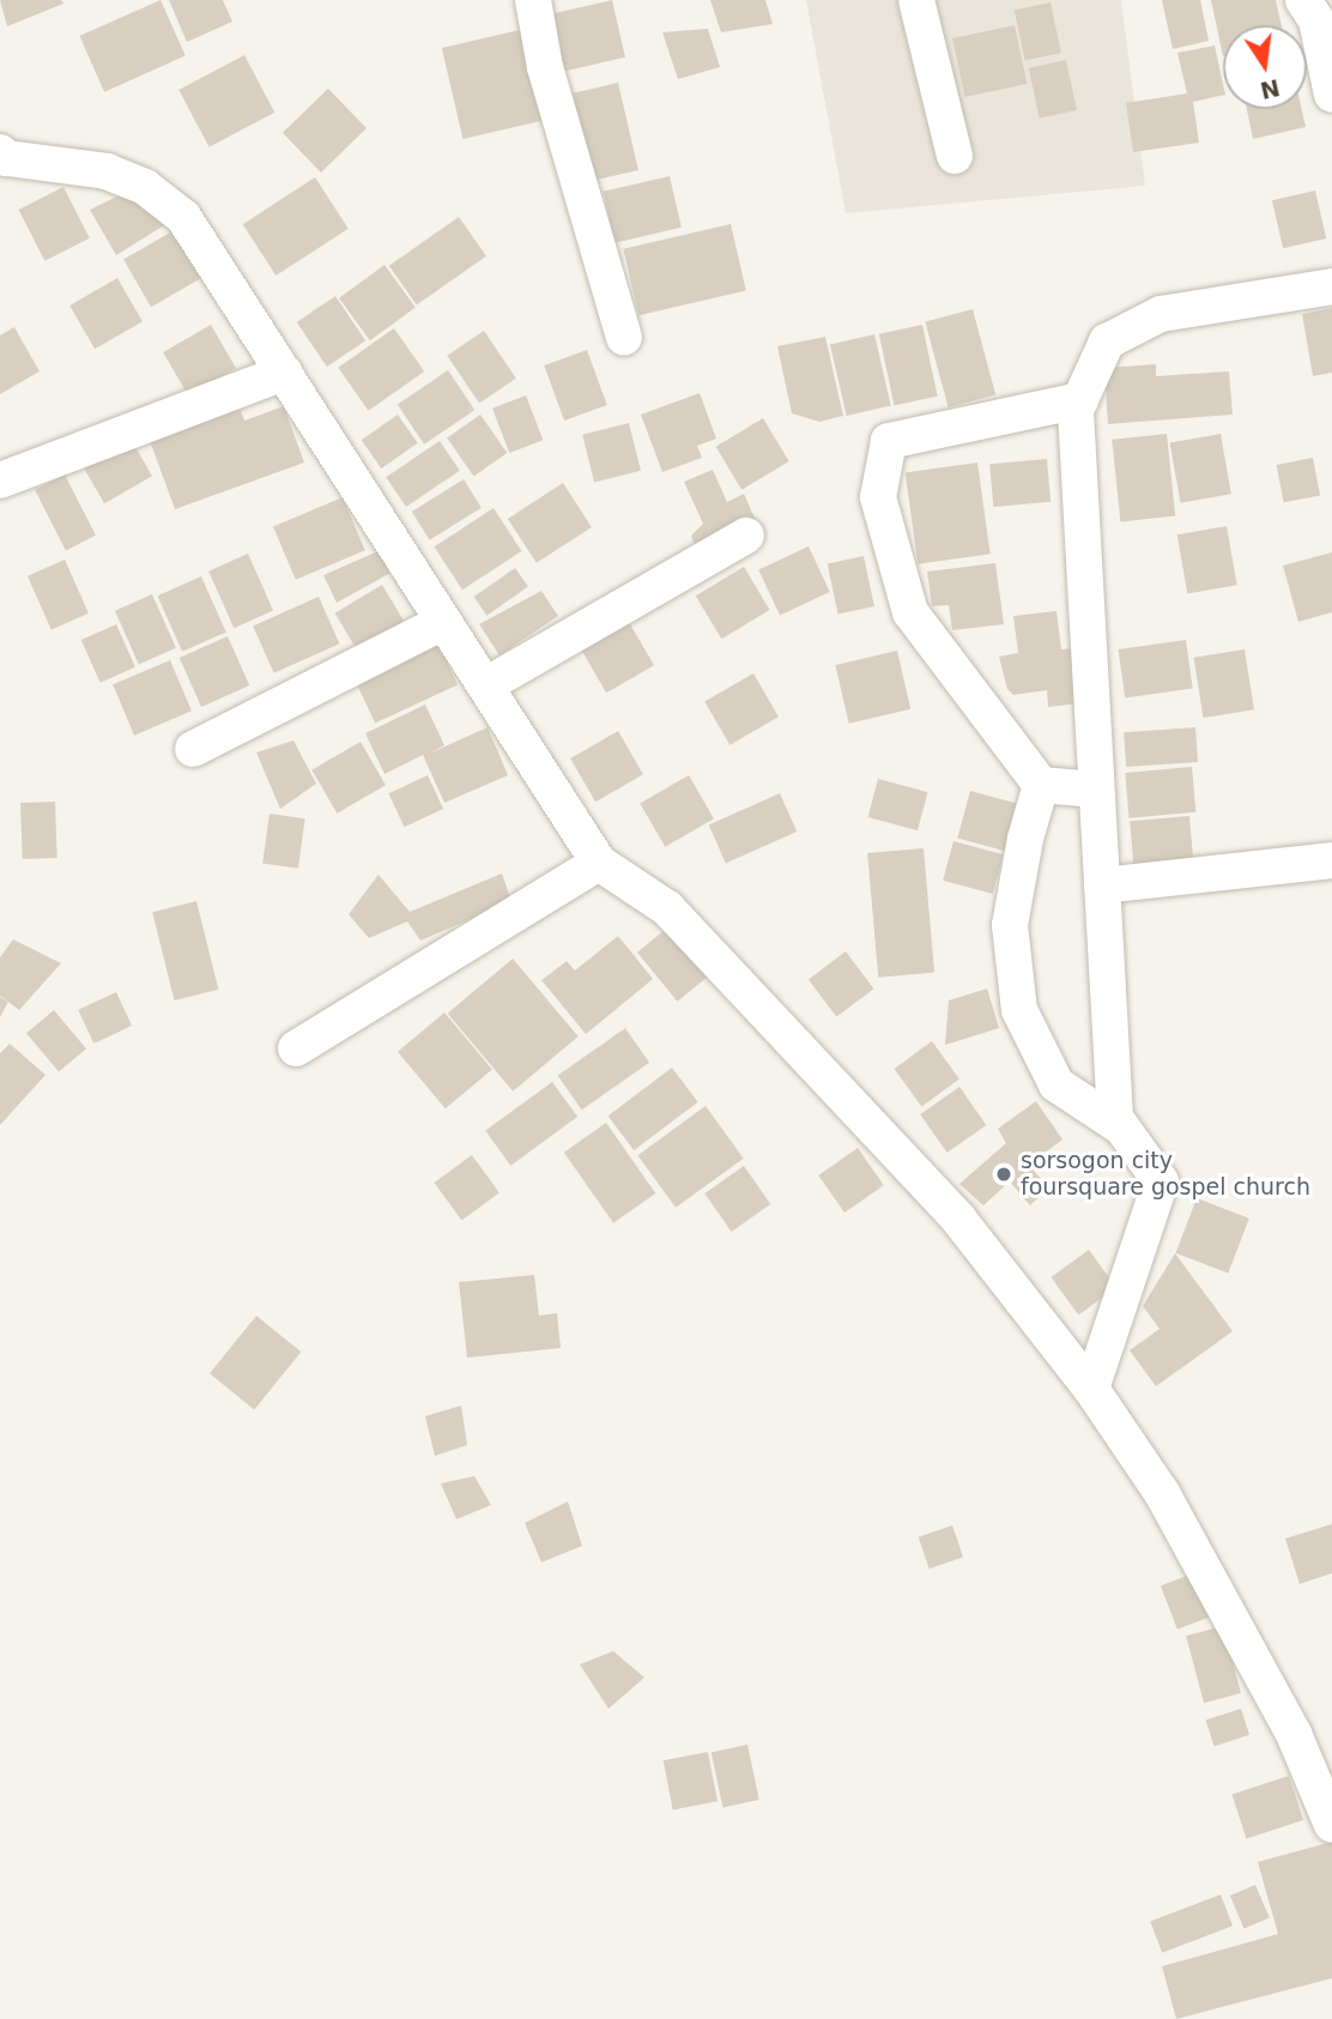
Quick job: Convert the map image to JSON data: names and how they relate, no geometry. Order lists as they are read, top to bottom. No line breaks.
{"places":["sorsogon city foursquare gospel church"],"north":"bottom"}
